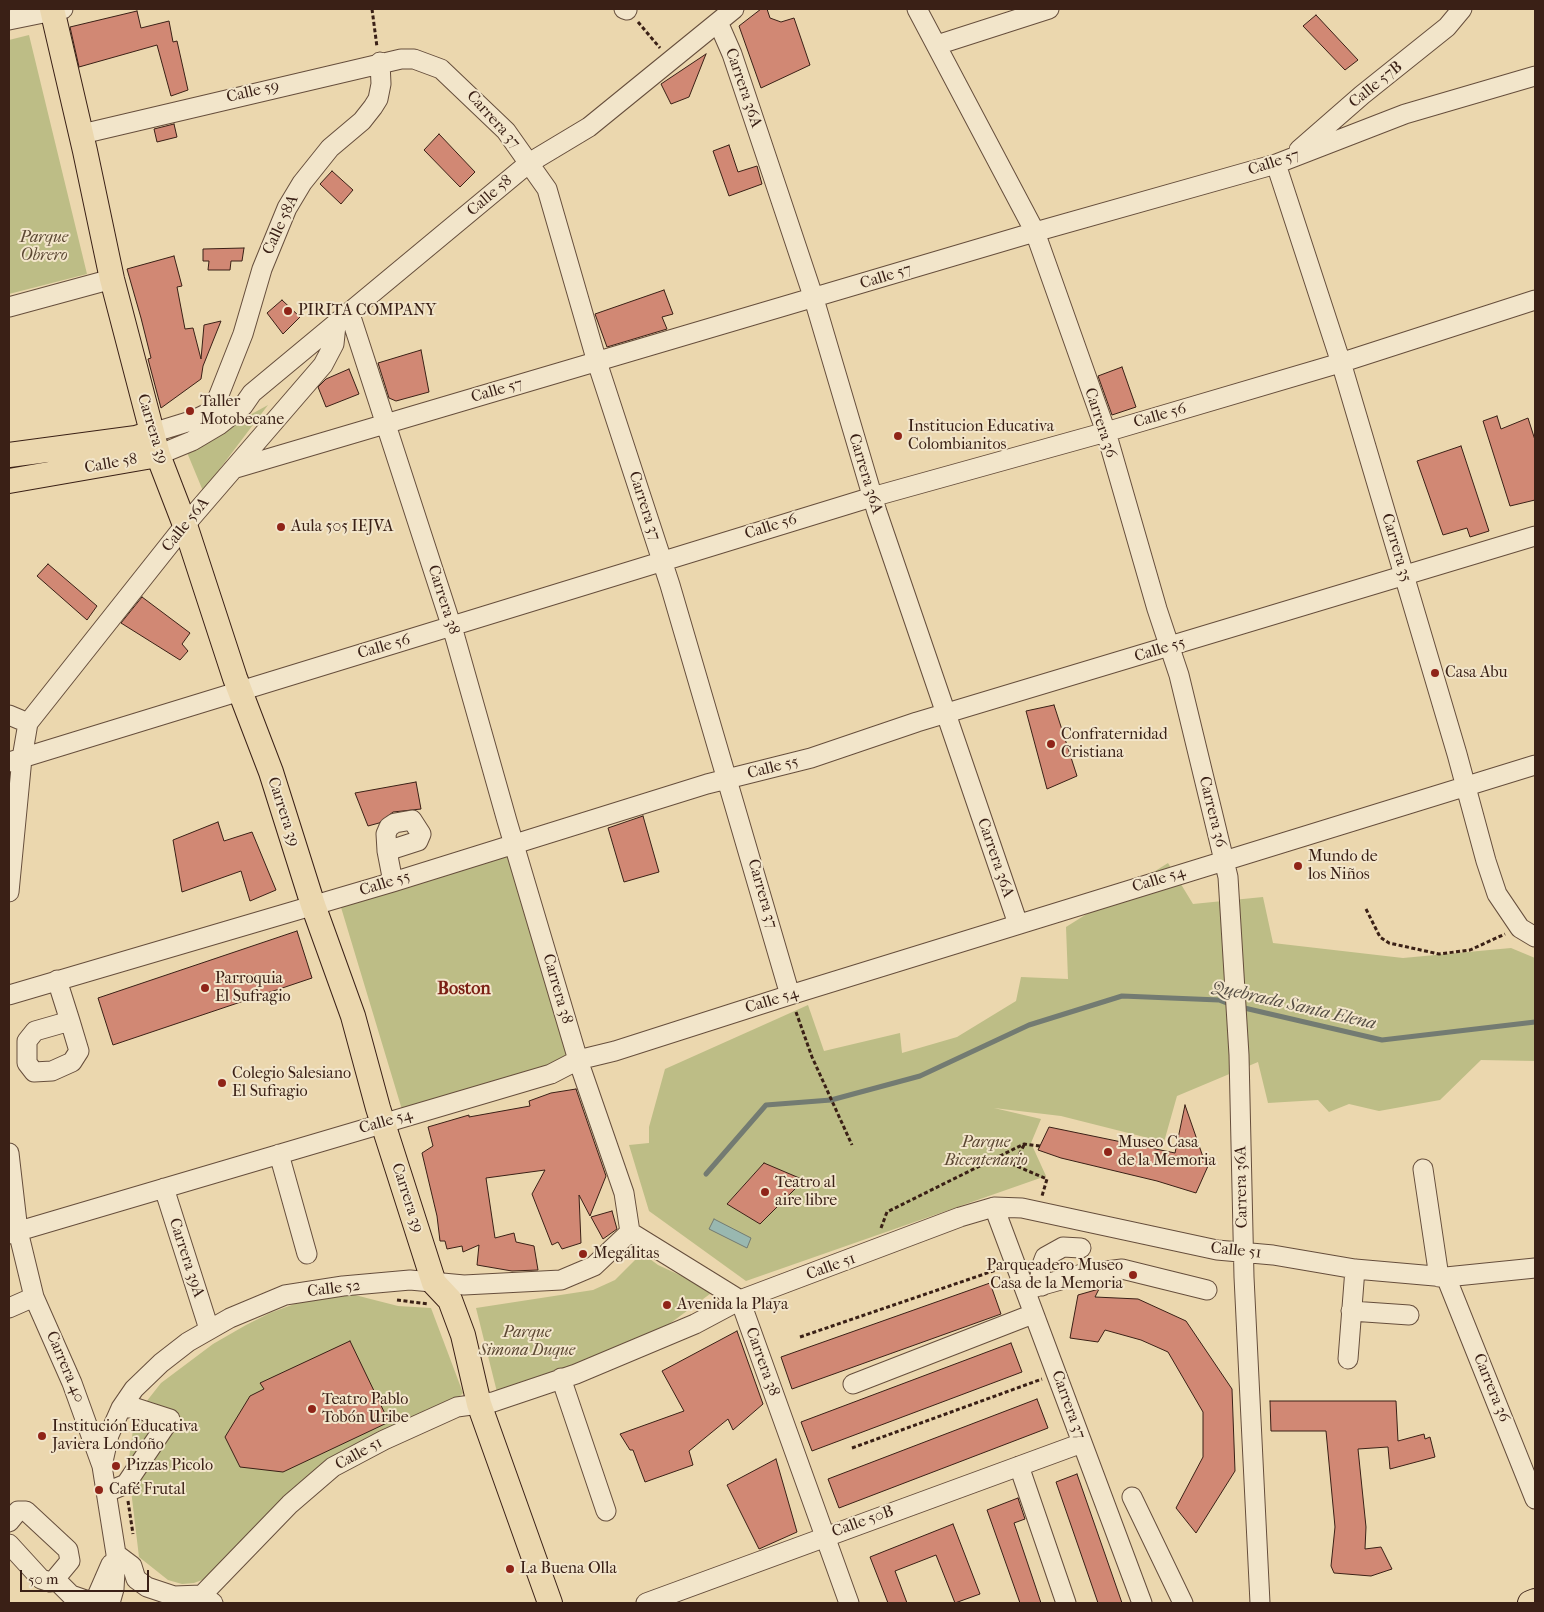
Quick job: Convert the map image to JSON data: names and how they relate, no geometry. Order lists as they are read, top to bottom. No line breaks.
{"streets":{"main road":["Calle 58","Carrera 39"],"street":["Calle 57B","Carrera 36A","Calle 59","Carrera 37","Calle 57","Calle 58A","Calle 56","Carrera 36","Calle 56A","Carrera 35","Carrera 38","Calle 55","Calle 54","Calle 51","Carrera 39A","Calle 52","Carrera 40","Calle 50B"]},"crossings":[["Calle 57B","Calle 57"],["Calle 57B","Carrera 35"],["Carrera 36A","Calle 57"],["Carrera 36A","Calle 58"],["Carrera 36A","Calle 56"],["Carrera 36A","Carrera 36"],["Carrera 36A","Calle 55"],["Carrera 36A","Calle 54"],["Carrera 36A","Calle 51"],["Calle 59","Carrera 37"],["Calle 59","Calle 58A"],["Calle 59","Carrera 39"],["Carrera 37","Calle 57"],["Carrera 37","Calle 58"],["Carrera 37","Calle 56"],["Carrera 37","Calle 55"],["Carrera 37","Calle 54"],["Carrera 37","Calle 51"],["Carrera 37","Calle 50B"],["Calle 57","Carrera 36"],["Calle 57","Calle 56A"],["Calle 57","Carrera 35"],["Calle 57","Carrera 38"],["Calle 58","Calle 58A"],["Calle 58","Carrera 39"],["Calle 58","Calle 56A"],["Calle 58","Carrera 38"],["Calle 56","Carrera 36"],["Calle 56","Carrera 39"],["Calle 56","Carrera 35"],["Calle 56","Carrera 38"],["Carrera 36","Calle 55"],["Carrera 36","Calle 54"],["Carrera 36","Calle 51"],["Carrera 39","Calle 56A"],["Carrera 39","Calle 55"],["Carrera 39","Calle 54"],["Carrera 39","Calle 51"],["Carrera 39","Calle 52"],["Calle 56A","Carrera 38"],["Carrera 35","Calle 55"],["Carrera 35","Calle 54"],["Carrera 38","Calle 55"],["Carrera 38","Calle 54"],["Carrera 38","Calle 51"],["Carrera 38","Calle 52"],["Carrera 38","Calle 50B"],["Calle 54","Carrera 39A"],["Calle 54","Carrera 40"],["Carrera 39A","Calle 52"],["Calle 52","Carrera 40"]],"districts":["Boston"],"water":["Quebrada Santa Elena"],"parks":["Parque Obrero","Parque Bicentenario","Parque Simona Duque"],"places":["PIRITA COMPANY","Taller Motobecane","Institucion Educativa Colombianitos","Aula 505 IEJVA","Casa Abu","Confraternidad Cristiana","Mundo de los Niños","Parroquia El Sufragio","Colegio Salesiano El Sufragio","Museo Casa de la Memoria","Teatro al aire libre","Megalitas","Parqueadero Museo Casa de la Memoria","Avenida la Playa","Teatro Pablo Tobón Uribe","Institución Educativa Javiera Londoño","Pizzas Picolo","Café Frutal","La Buena Olla"],"scale_bar":"50 m"}
